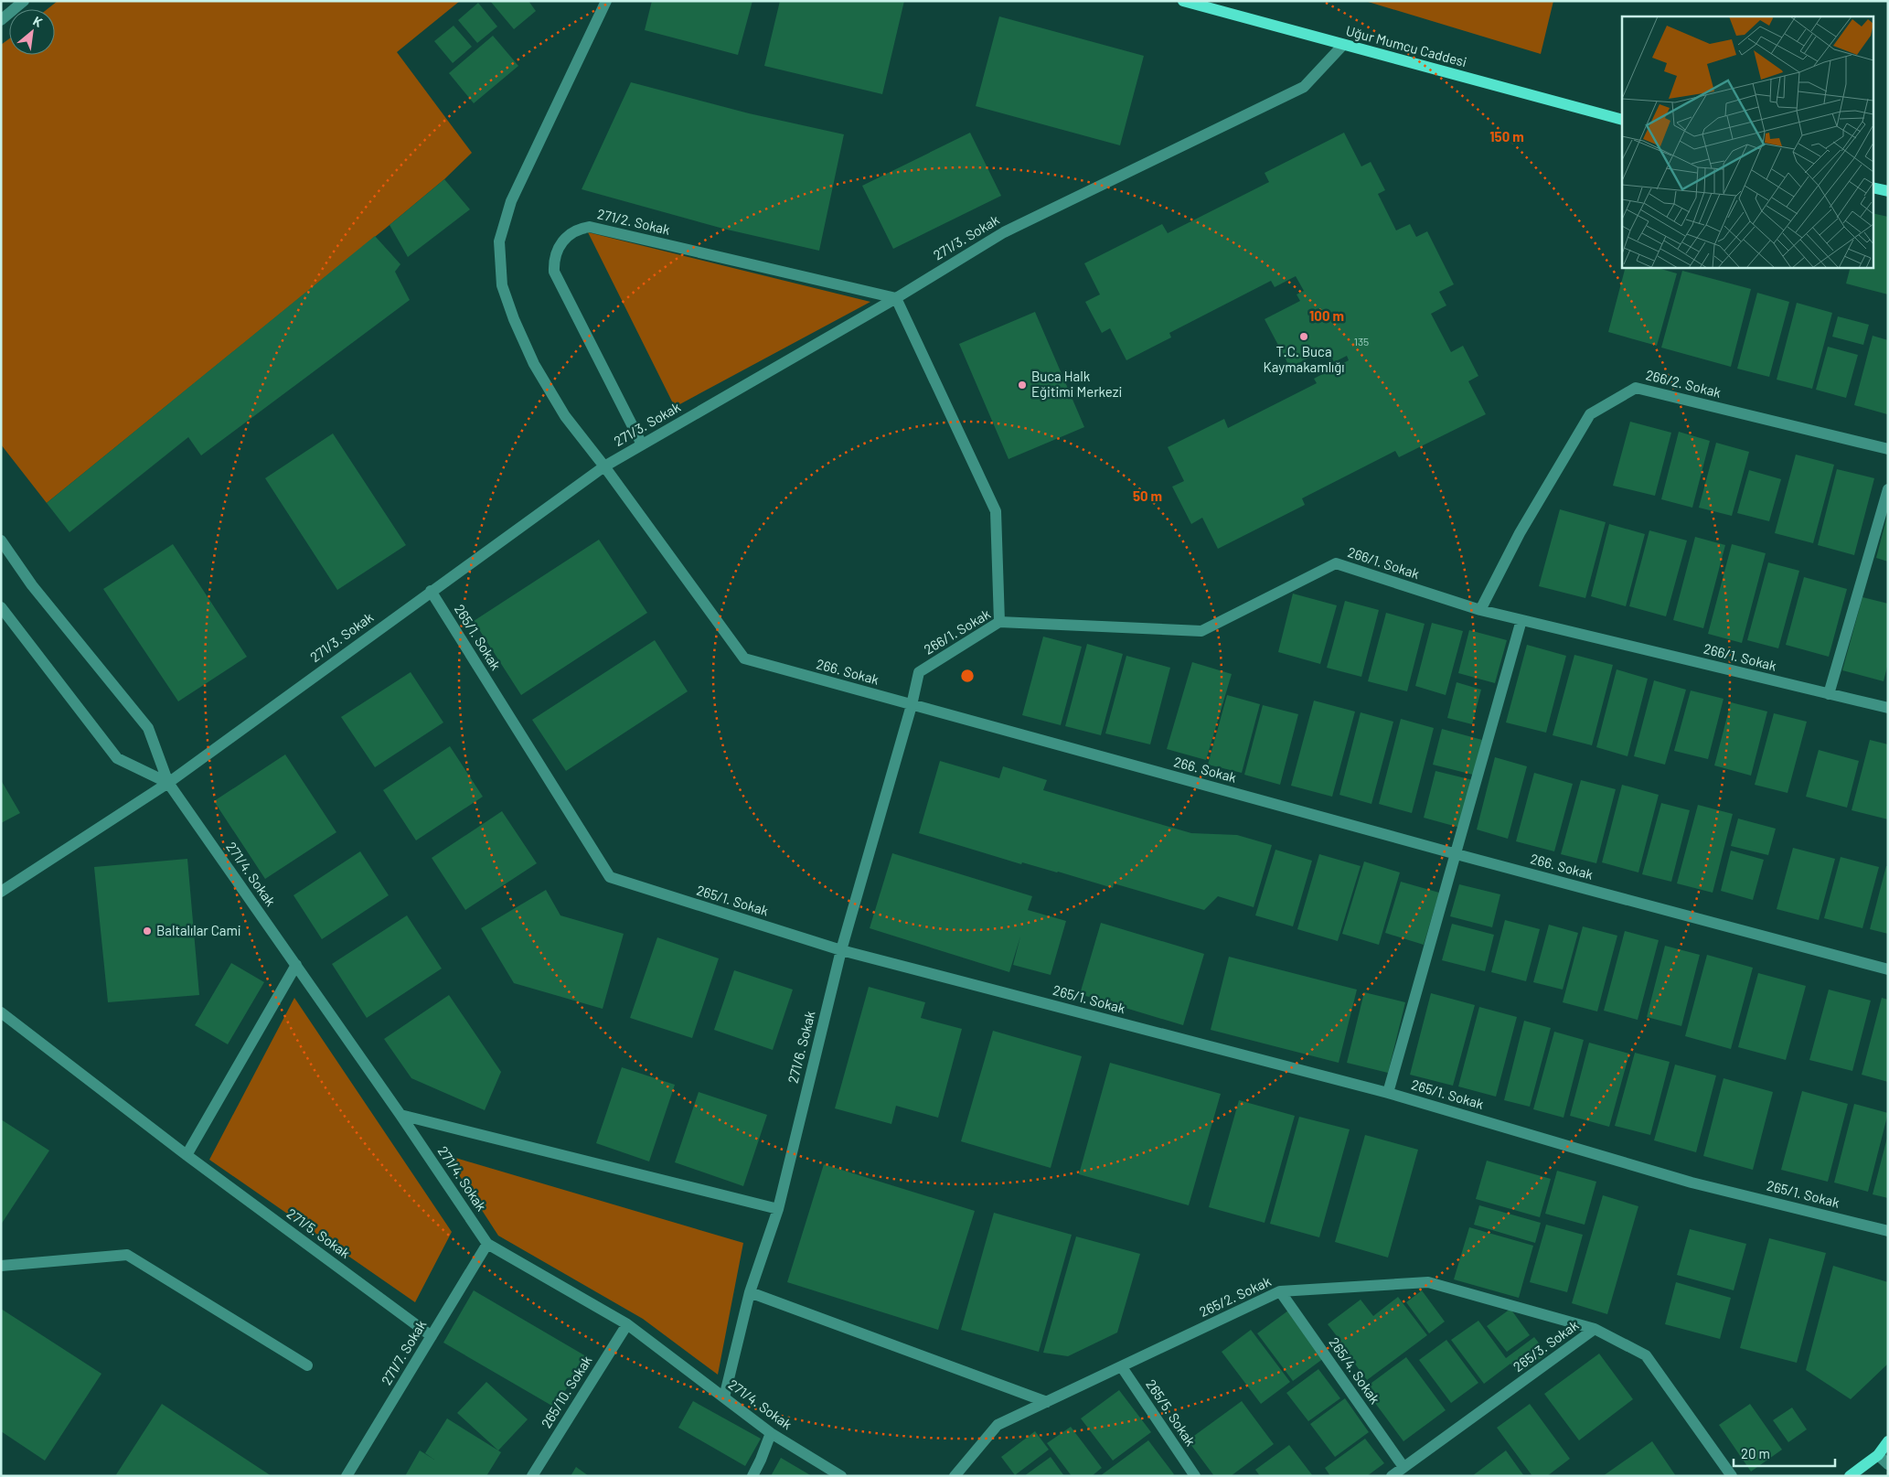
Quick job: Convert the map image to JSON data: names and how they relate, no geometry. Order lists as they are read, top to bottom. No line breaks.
{"streets":{"main road":["Uğur Mumcu Caddesi"],"street":["271/2. Sokak","271/3. Sokak","266/2. Sokak","266/1. Sokak","265/1. Sokak","266. Sokak","271/4. Sokak","271/6. Sokak","271/5. Sokak","265/2. Sokak","265/3. Sokak","271/7. Sokak","265/4. Sokak","265/10. Sokak","265/5. Sokak"]},"crossings":[["Uğur Mumcu Caddesi","271/3. Sokak"],["271/2. Sokak","271/3. Sokak"],["271/3. Sokak","265/1. Sokak"],["271/3. Sokak","266. Sokak"],["271/3. Sokak","271/4. Sokak"],["266/2. Sokak","266/1. Sokak"],["266/1. Sokak","266. Sokak"],["266/1. Sokak","271/6. Sokak"],["265/1. Sokak","271/6. Sokak"],["266. Sokak","271/6. Sokak"],["271/4. Sokak","271/6. Sokak"],["271/4. Sokak","271/7. Sokak"],["271/4. Sokak","265/10. Sokak"],["271/5. Sokak","271/7. Sokak"],["265/2. Sokak","265/3. Sokak"],["265/2. Sokak","265/4. Sokak"],["265/2. Sokak","265/5. Sokak"],["265/3. Sokak","265/4. Sokak"]],"places":["T.C. Buca Kaymakamlığı","Buca Halk Eğitimi Merkezi","Baltalılar Cami"],"house_numbers":["135"],"scale_bar":"20 m","north":"top right","rings":["150 m","100 m","50 m"]}
